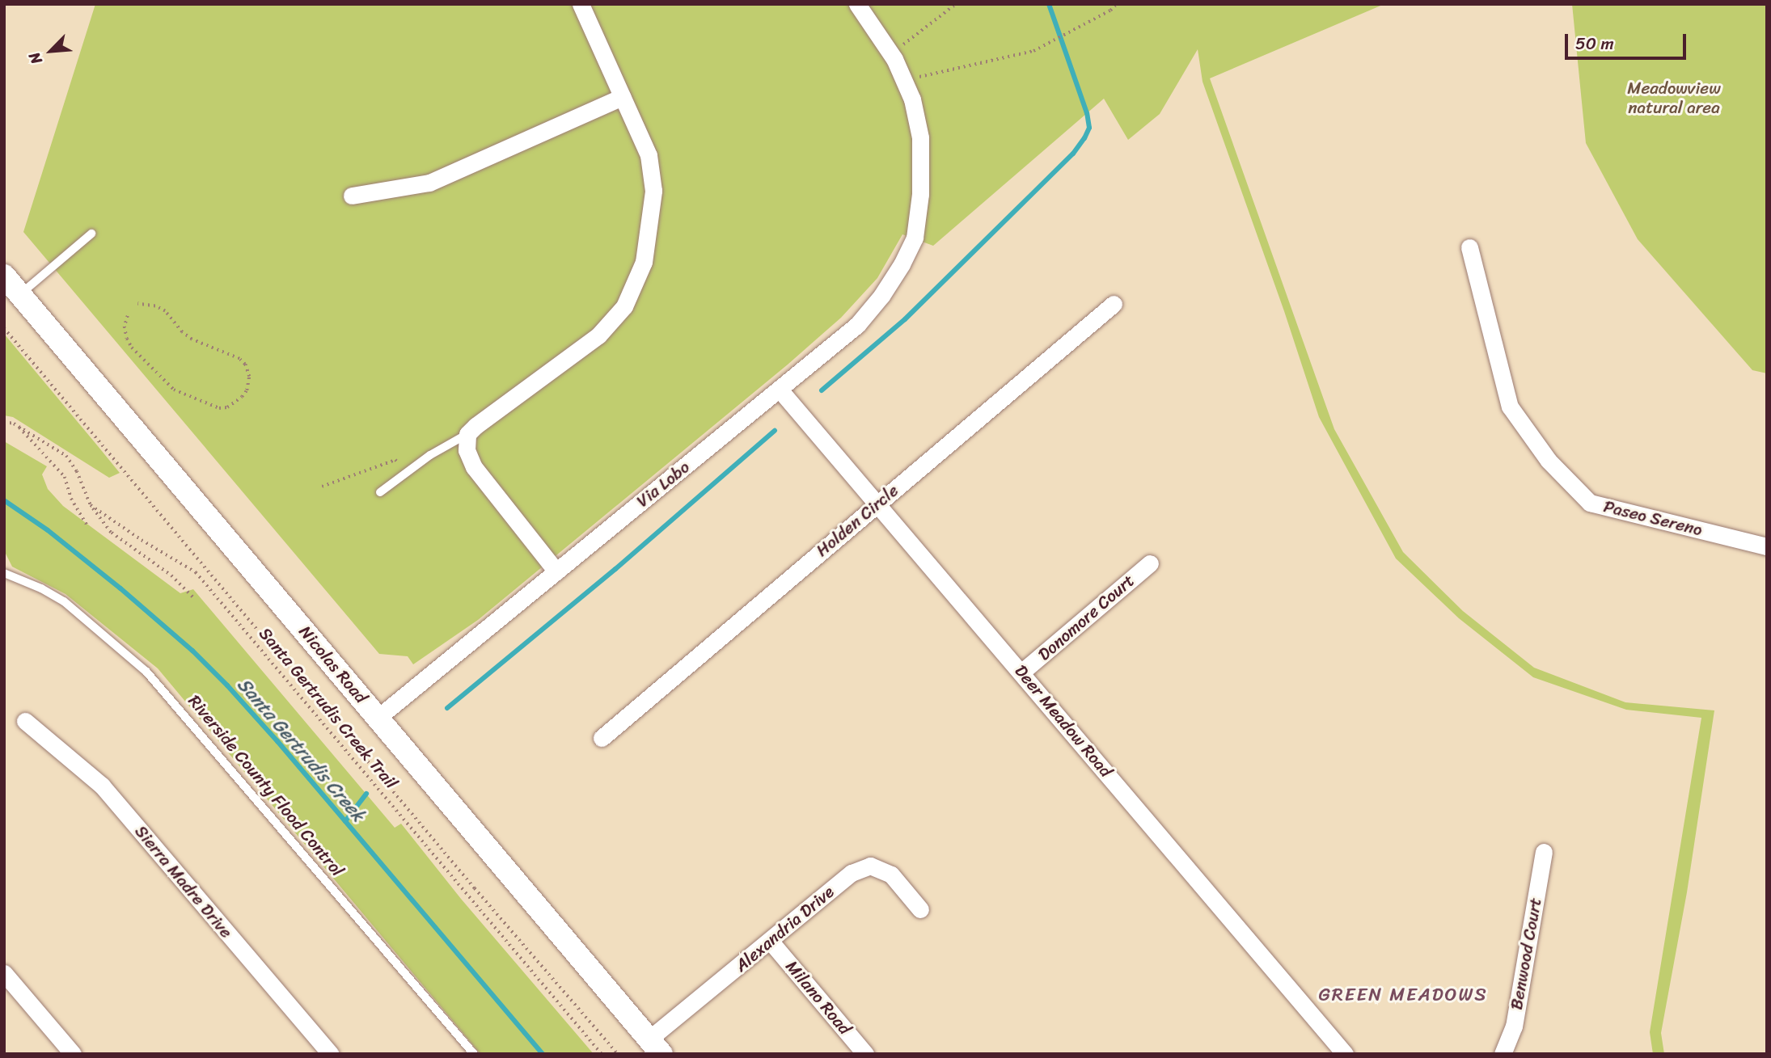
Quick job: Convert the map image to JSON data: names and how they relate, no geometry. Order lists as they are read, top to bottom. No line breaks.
{"streets":{"main road":["Nicolas Road"],"street":["Via Lobo","Paseo Sereno","Holden Circle","Donomore Court","Deer Meadow Road","Sierra Madre Drive","Alexandria Drive","Benwood Court","Milano Road"],"lane":["Riverside County Flood Control"],"path":["Santa Gertrudis Creek Trail"]},"crossings":[["Via Lobo","Nicolas Road"],["Via Lobo","Deer Meadow Road"],["Holden Circle","Deer Meadow Road"],["Donomore Court","Deer Meadow Road"],["Nicolas Road","Alexandria Drive"],["Alexandria Drive","Milano Road"]],"districts":["GREEN MEADOWS"],"water":["Santa Gertrudis Creek"],"parks":["Meadowview natural area"],"scale_bar":"50 m","north":"bottom left"}
